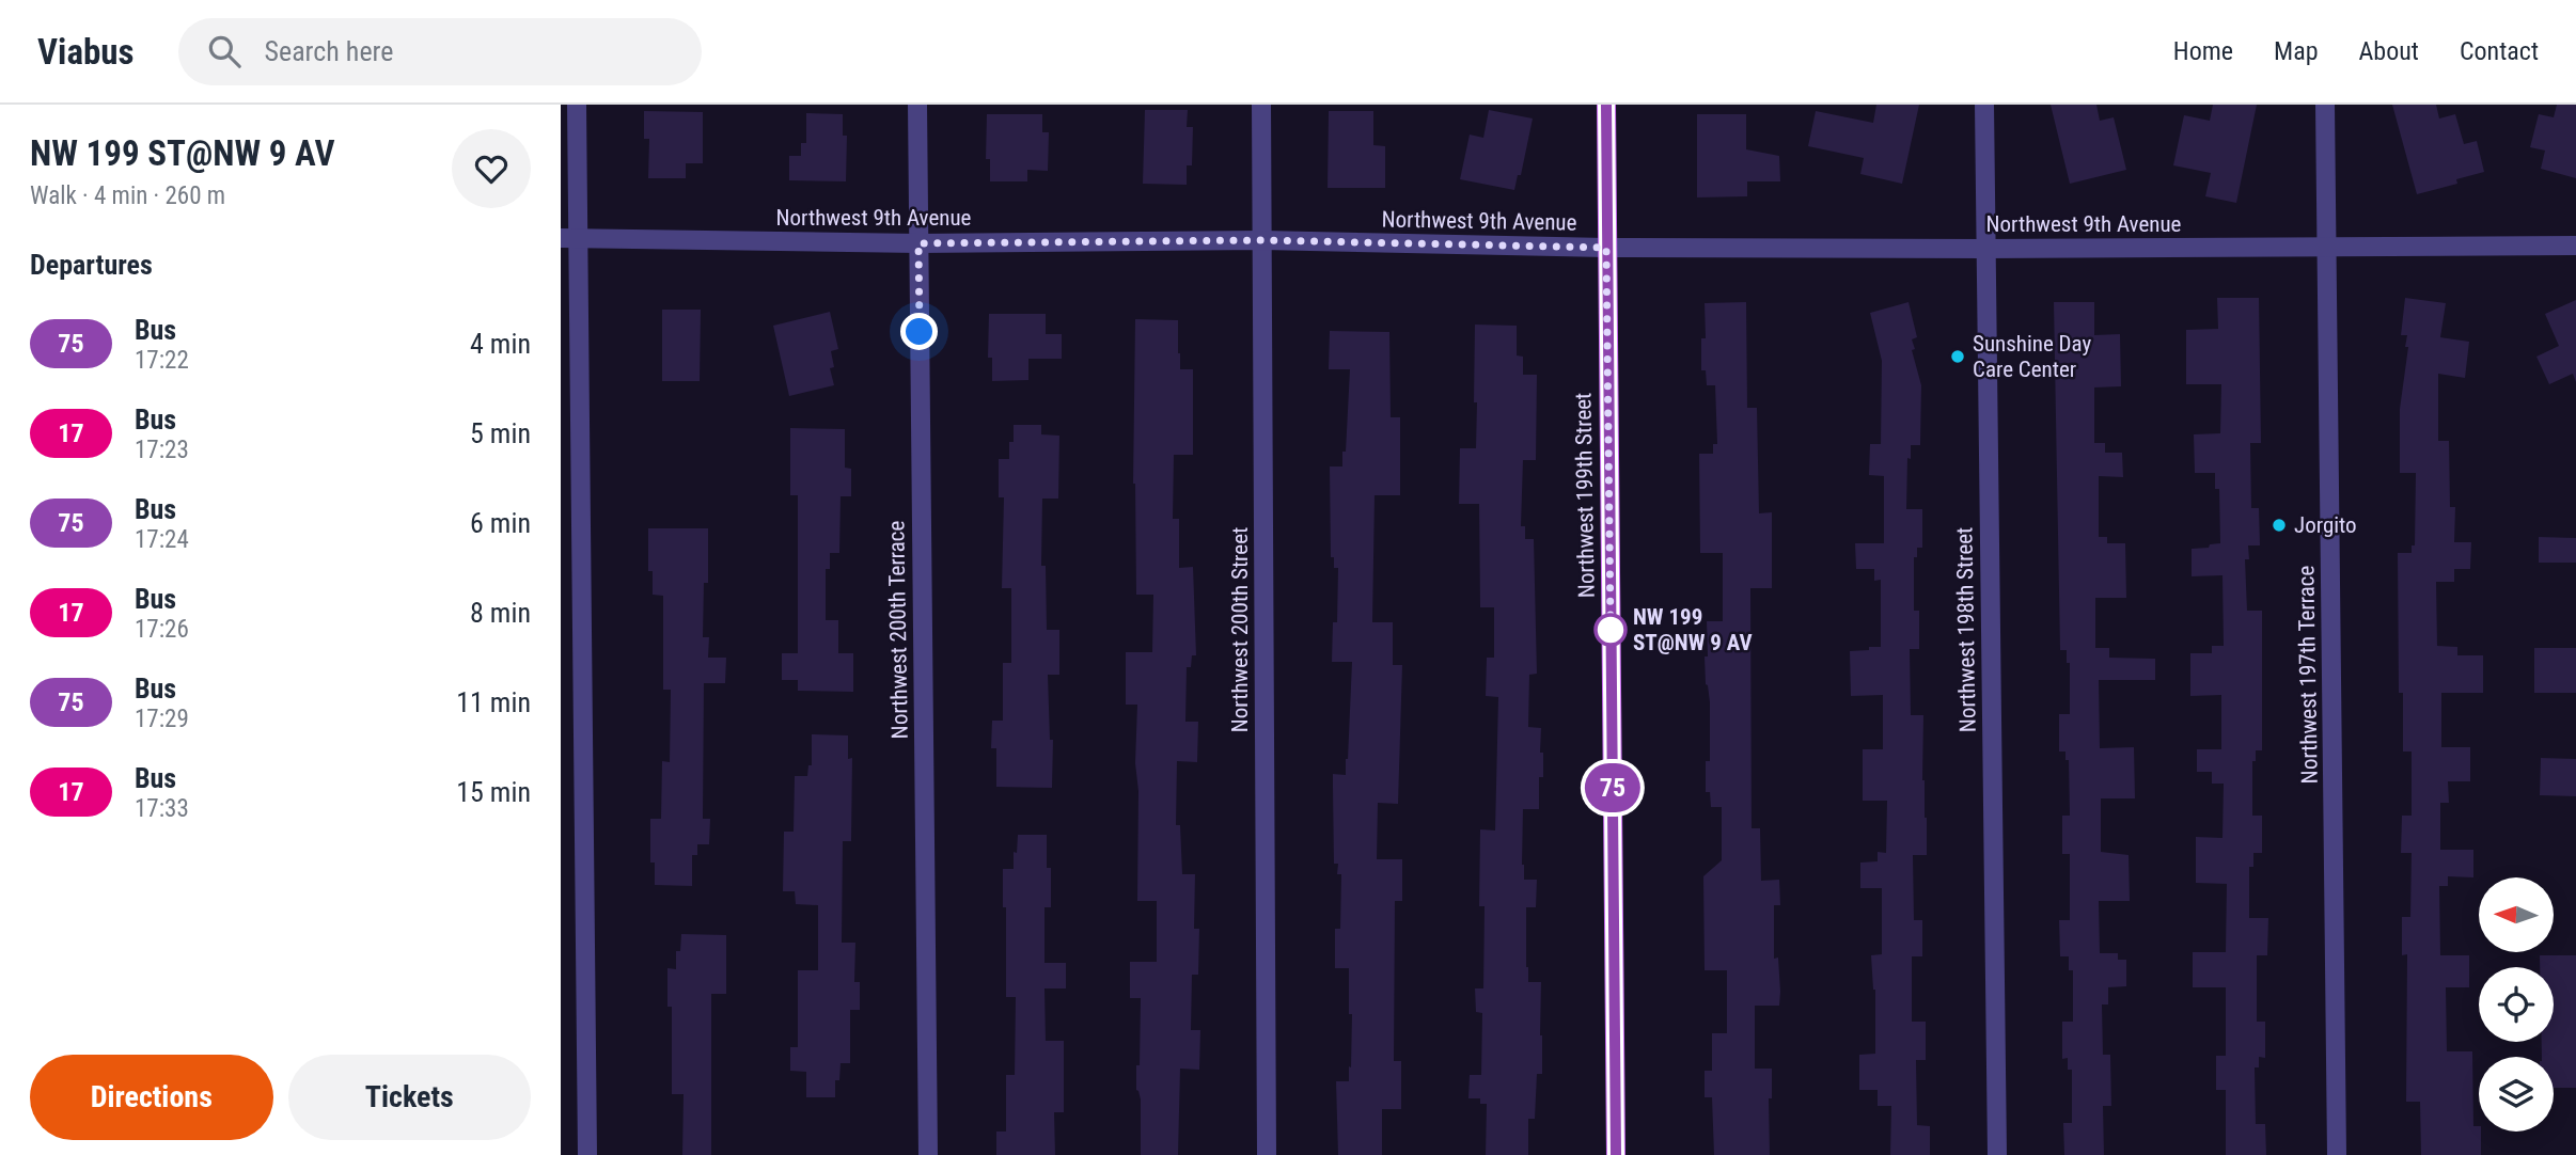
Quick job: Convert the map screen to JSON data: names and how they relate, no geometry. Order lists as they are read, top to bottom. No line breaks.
{"streets":{"main road":["Northwest 199th Street"],"street":["Northwest 9th Avenue","Northwest 200th Terrace","Northwest 200th Street","Northwest 198th Street","Northwest 197th Terrace"]},"crossings":[["Northwest 9th Avenue","Northwest 199th Street"],["Northwest 9th Avenue","Northwest 200th Terrace"],["Northwest 9th Avenue","Northwest 200th Street"],["Northwest 9th Avenue","Northwest 198th Street"],["Northwest 9th Avenue","Northwest 197th Terrace"]],"places":["Sunshine Day Care Center","Jorgito","NW 199 ST@NW 9 AV"],"lines":["bus line 75"],"north":"left","page":{"header":"Viabus","search":"Search here","nav":["Home","Map","About","Contact"],"heading":[["NW 199 ST@NW 9 AV","Walk · 4 min · 260 m"],"Departures"],"on_map":"75","list":[{"mark":"75","name":"Bus","note":"17:22","value":"4 min"},{"mark":"17","name":"Bus","note":"17:23","value":"5 min"},{"mark":"75","name":"Bus","note":"17:24","value":"6 min"},{"mark":"17","name":"Bus","note":"17:26","value":"8 min"},{"mark":"75","name":"Bus","note":"17:29","value":"11 min"},{"mark":"17","name":"Bus","note":"17:33","value":"15 min"}],"buttons":["Directions","Tickets"]}}
